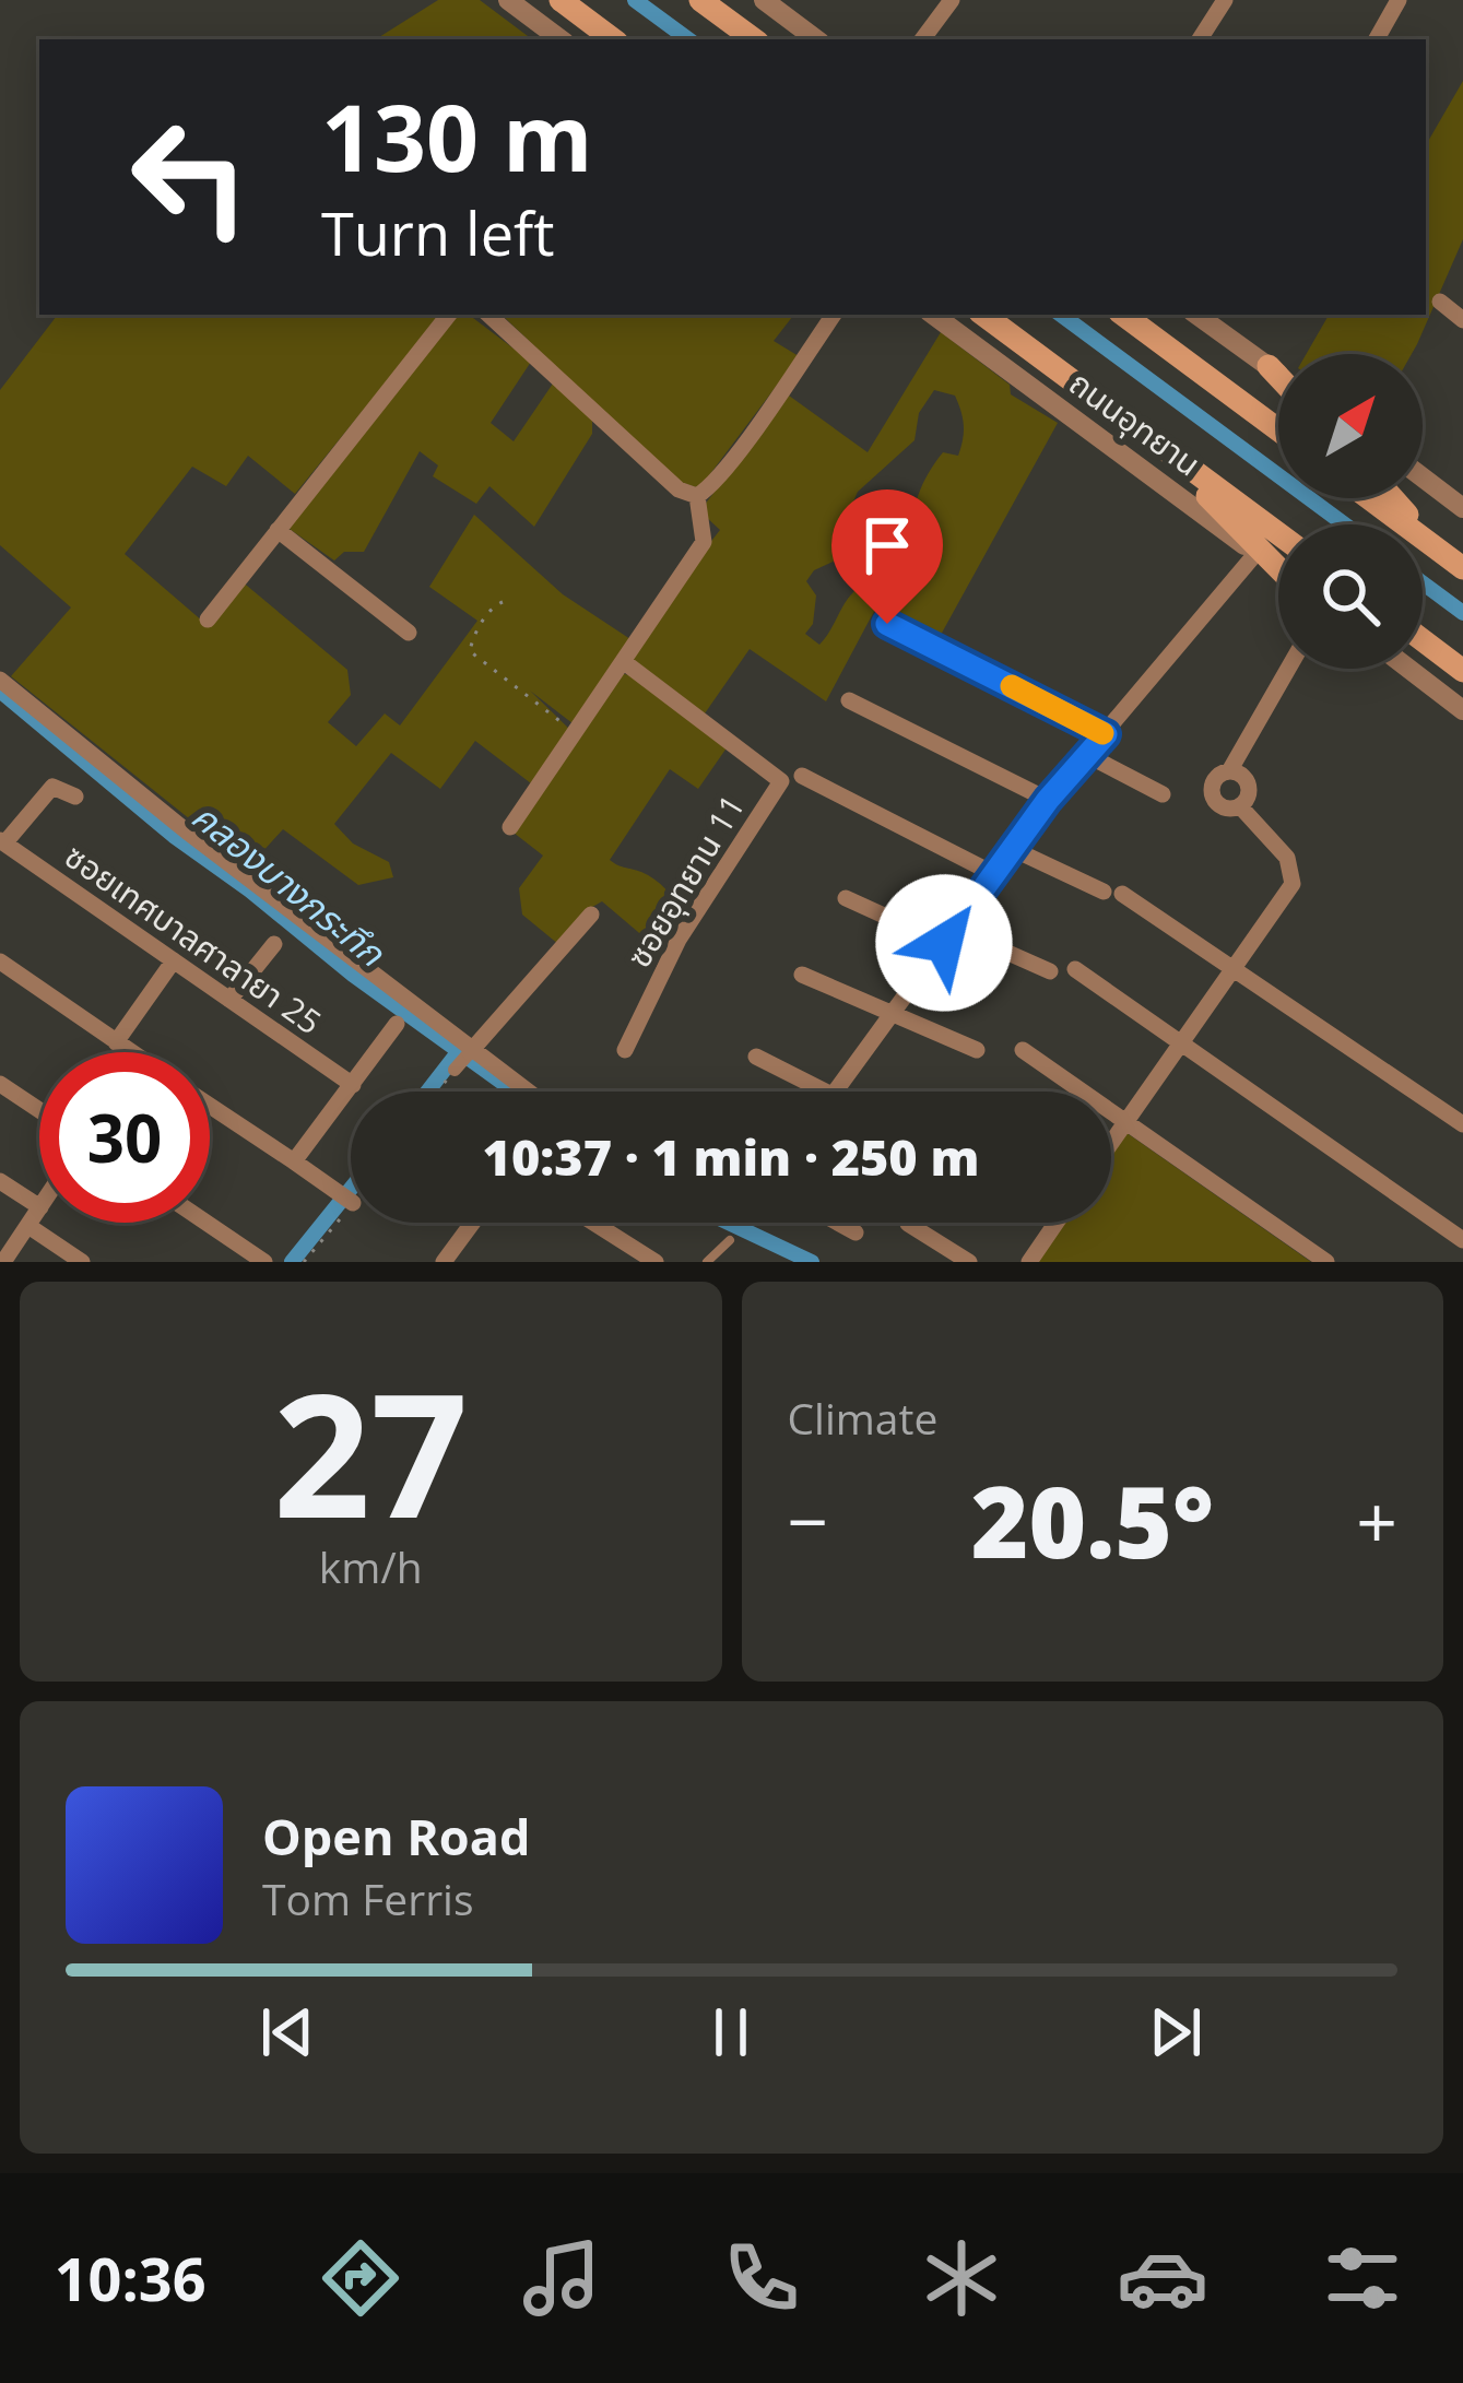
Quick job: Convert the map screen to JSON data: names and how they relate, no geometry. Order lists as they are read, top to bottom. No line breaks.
{"streets":{"main road":["ถนนอุทยาน"],"street":["ซอยอุทยาน 11","ซอยเทศบาลศาลายา 25"]},"water":["คลองบางกระทึก"],"north":"top right","page":{"turn":["130 m","Turn left"],"limit":"30","trip":"10:37 · 1 min · 250 m","tile":[["27","km/h"],"Climate"],"heat":["−","20.5°","+"],"song":["Open Road","Tom Ferris"],"tabs":"10:36"}}
